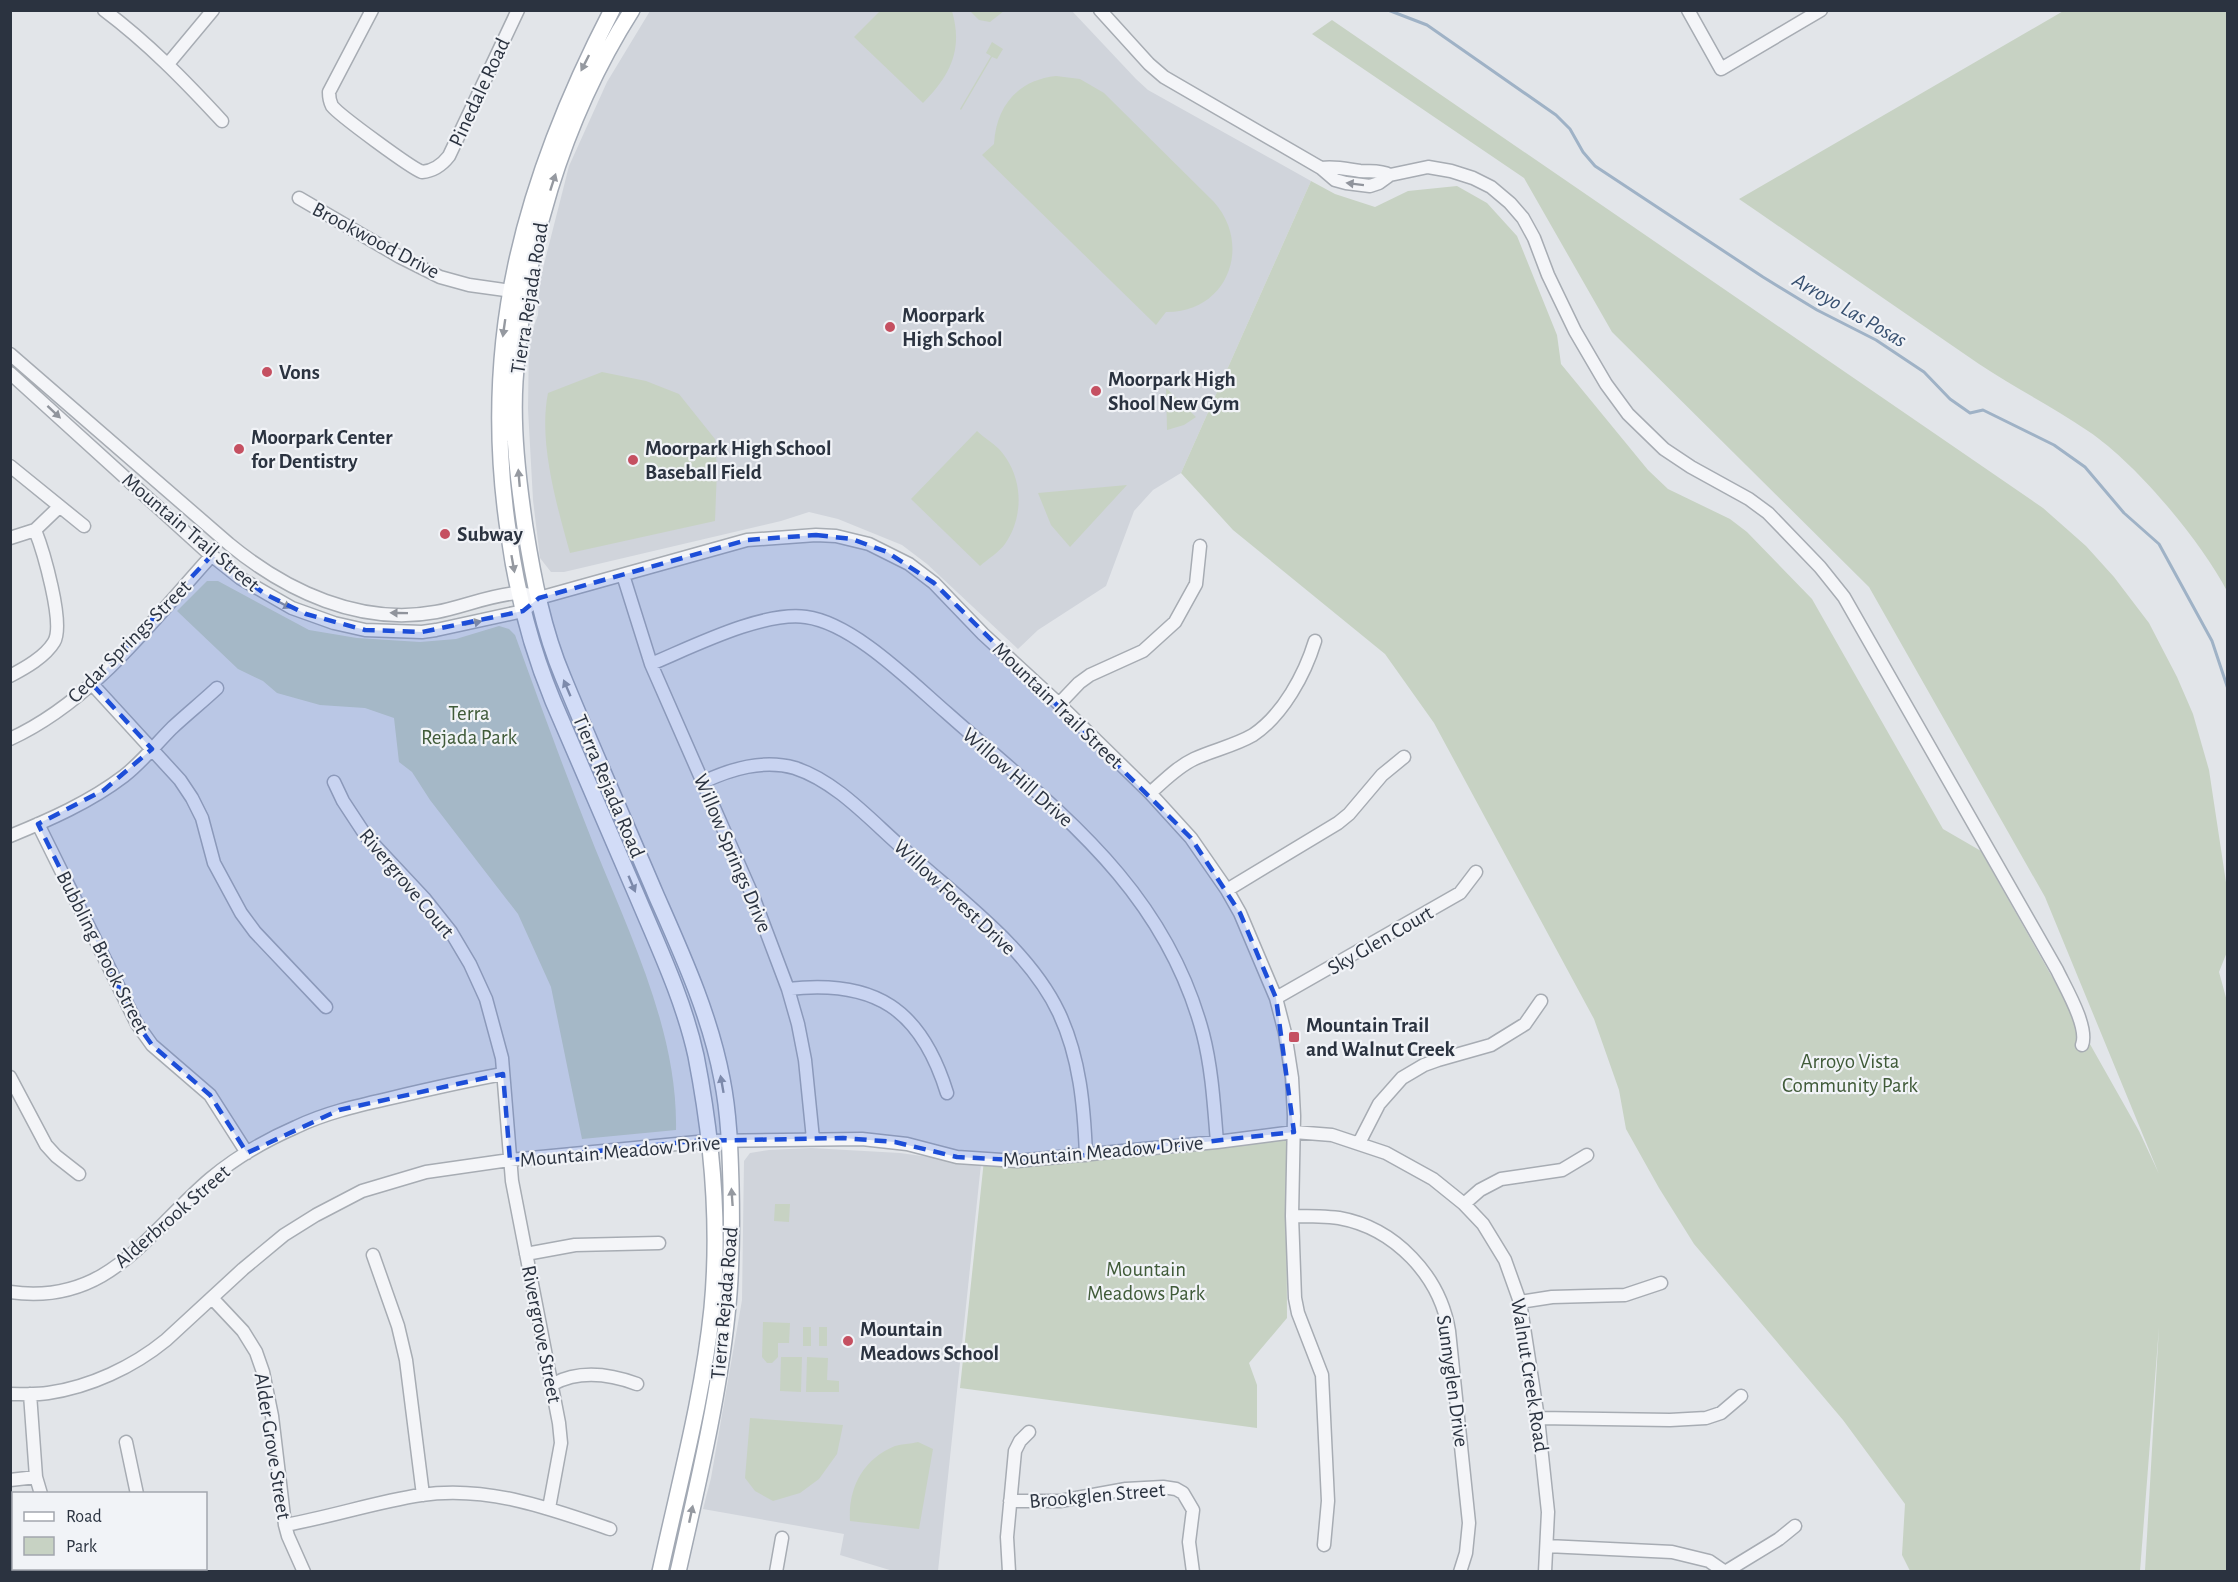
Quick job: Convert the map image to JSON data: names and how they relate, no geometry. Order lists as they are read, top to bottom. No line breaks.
{"streets":{"main road":["Tierra Rejada Road"],"street":["Pinedale Road","Brookwood Drive","Mountain Trail Street","Cedar Springs Street","Willow Hill Drive","Willow Springs Drive","Rivergrove Court","Willow Forest Drive","Sky Glen Court","Bubbling Brook Street","Mountain Meadow Drive","Alderbrook Street","Rivergrove Street","Walnut Creek Road","Sunnyglen Drive","Alder Grove Street","Brookglen Street"]},"crossings":[["Brookwood Drive","Tierra Rejada Road"],["Tierra Rejada Road","Mountain Trail Street"],["Tierra Rejada Road","Mountain Meadow Drive"],["Mountain Trail Street","Cedar Springs Street"],["Mountain Trail Street","Willow Springs Drive"],["Mountain Trail Street","Sky Glen Court"],["Mountain Trail Street","Mountain Meadow Drive"],["Mountain Trail Street","Walnut Creek Road"],["Mountain Trail Street","Sunnyglen Drive"],["Willow Hill Drive","Willow Springs Drive"],["Willow Hill Drive","Mountain Meadow Drive"],["Willow Springs Drive","Willow Forest Drive"],["Willow Springs Drive","Mountain Meadow Drive"],["Rivergrove Court","Mountain Meadow Drive"],["Rivergrove Court","Alderbrook Street"],["Rivergrove Court","Rivergrove Street"],["Willow Forest Drive","Mountain Meadow Drive"],["Bubbling Brook Street","Alderbrook Street"],["Mountain Meadow Drive","Rivergrove Street"],["Mountain Meadow Drive","Walnut Creek Road"],["Mountain Meadow Drive","Alder Grove Street"]],"water":["Arroyo Las Posas"],"parks":["Terra Rejada Park","Arroyo Vista Community Park","Mountain Meadows Park"],"places":{"other":["Moorpark High School","Vons","Moorpark High Shool New Gym","Moorpark Center for Dentistry","Moorpark High School Baseball Field","Subway","Mountain Meadows School"],"transit":["Mountain Trail and Walnut Creek"]},"legend":["Road","Park"]}
